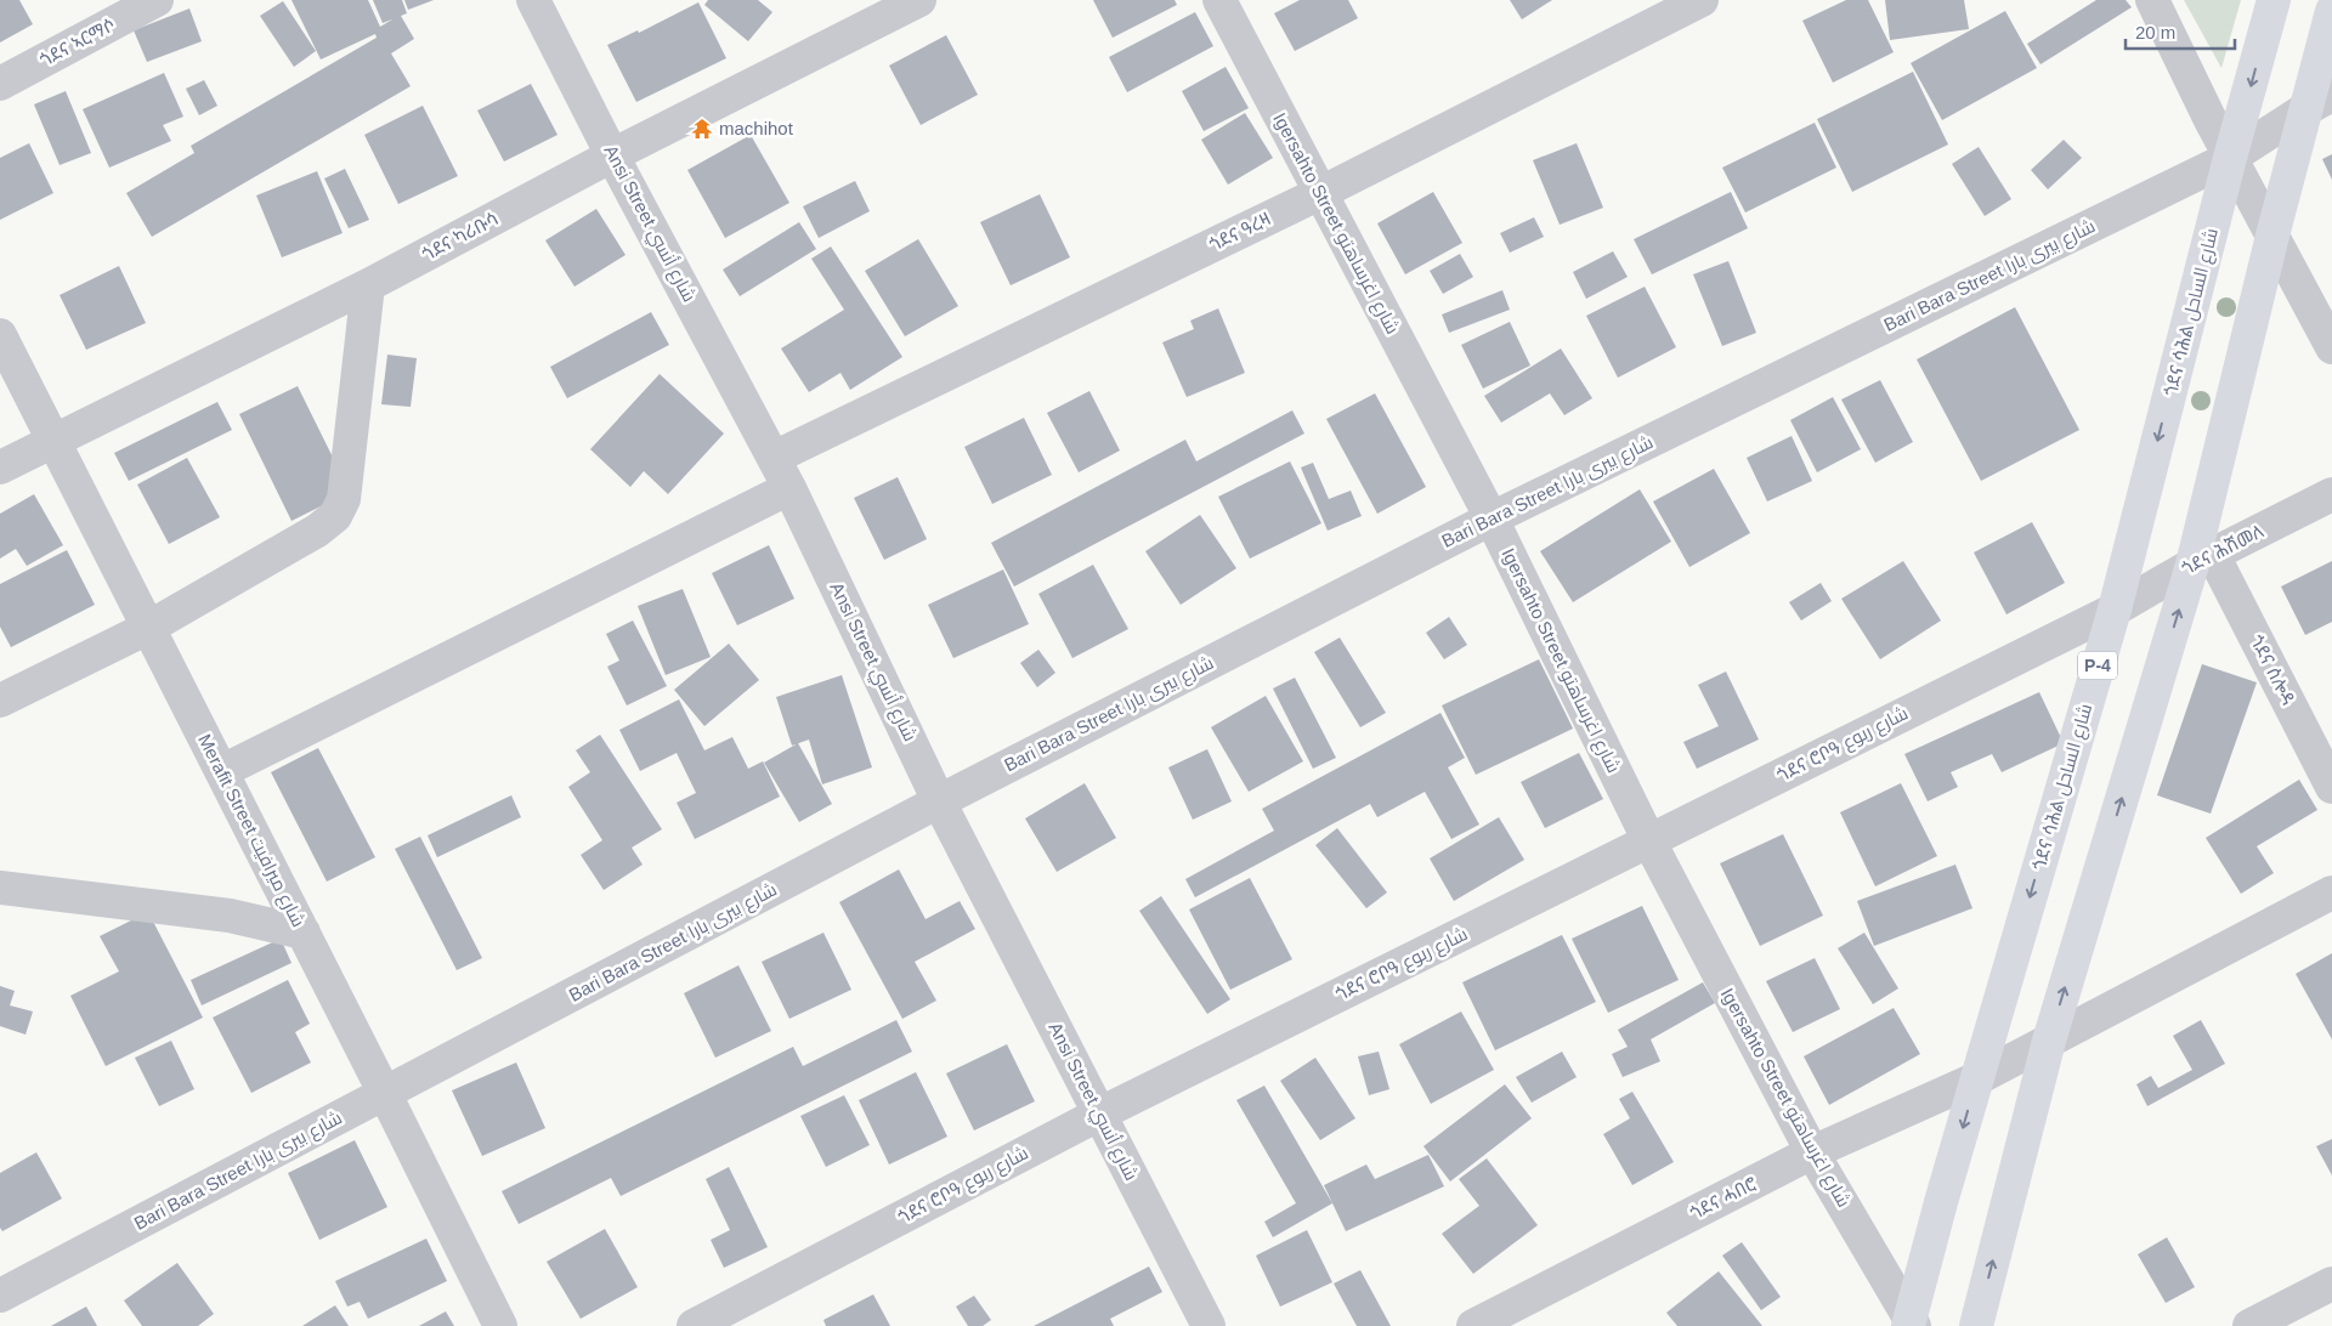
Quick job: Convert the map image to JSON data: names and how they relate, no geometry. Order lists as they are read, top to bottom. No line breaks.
{"streets":{"highway":["ጎደና ሳሕል شارع الساحل","P-4"],"street":["ጎደና ኣርማሶ","Ansi Street شارع أنسي","Igersahto Street شارع اغرساهتو","ጎደና ዓረዛ","ጎደና ካሪቡሳ","Bari Bara Street شارع بيرى بارا","ጎደና ሕሽመለ","ጎደና ሰሎዳ","ጎደና ሮቦዓ شارع ربوع","Merafit Street شارع ميرافيت","ጎደና ሓበሮ"]},"crossings":[["Ansi Street شارع أنسي","ጎደና ዓረዛ"],["Ansi Street شارع أنسي","ጎደና ካሪቡሳ"],["Ansi Street شارع أنسي","Bari Bara Street شارع بيرى بارا"],["Ansi Street شارع أنسي","ጎደና ሮቦዓ شارع ربوع"],["Igersahto Street شارع اغرساهتو","ጎደና ዓረዛ"],["Igersahto Street شارع اغرساهتو","Bari Bara Street شارع بيرى بارا"],["Igersahto Street شارع اغرساهتو","ጎደና ሳሕል شارع الساحل"],["Igersahto Street شارع اغرساهتو","ጎደና ሮቦዓ شارع ربوع"],["Igersahto Street شارع اغرساهتو","ጎደና ሓበሮ"],["ጎደና ካሪቡሳ","Merafit Street شارع ميرافيت"],["Bari Bara Street شارع بيرى بارا","ጎደና ሳሕል شارع الساحل"],["Bari Bara Street شارع بيرى بارا","Merafit Street شارع ميرافيت"],["ጎደና ሳሕል شارع الساحل","ጎደና ሕሽመለ"],["ጎደና ሳሕል شارع الساحل","ጎደና ሮቦዓ شارع ربوع"],["ጎደና ሳሕል شارع الساحل","ጎደና ሓበሮ"],["ጎደና ሕሽመለ","ጎደና ሰሎዳ"],["ጎደና ሕሽመለ","ጎደና ሮቦዓ شارع ربوع"]],"places":{"temple":["machihot"]},"scale_bar":"20 m"}
